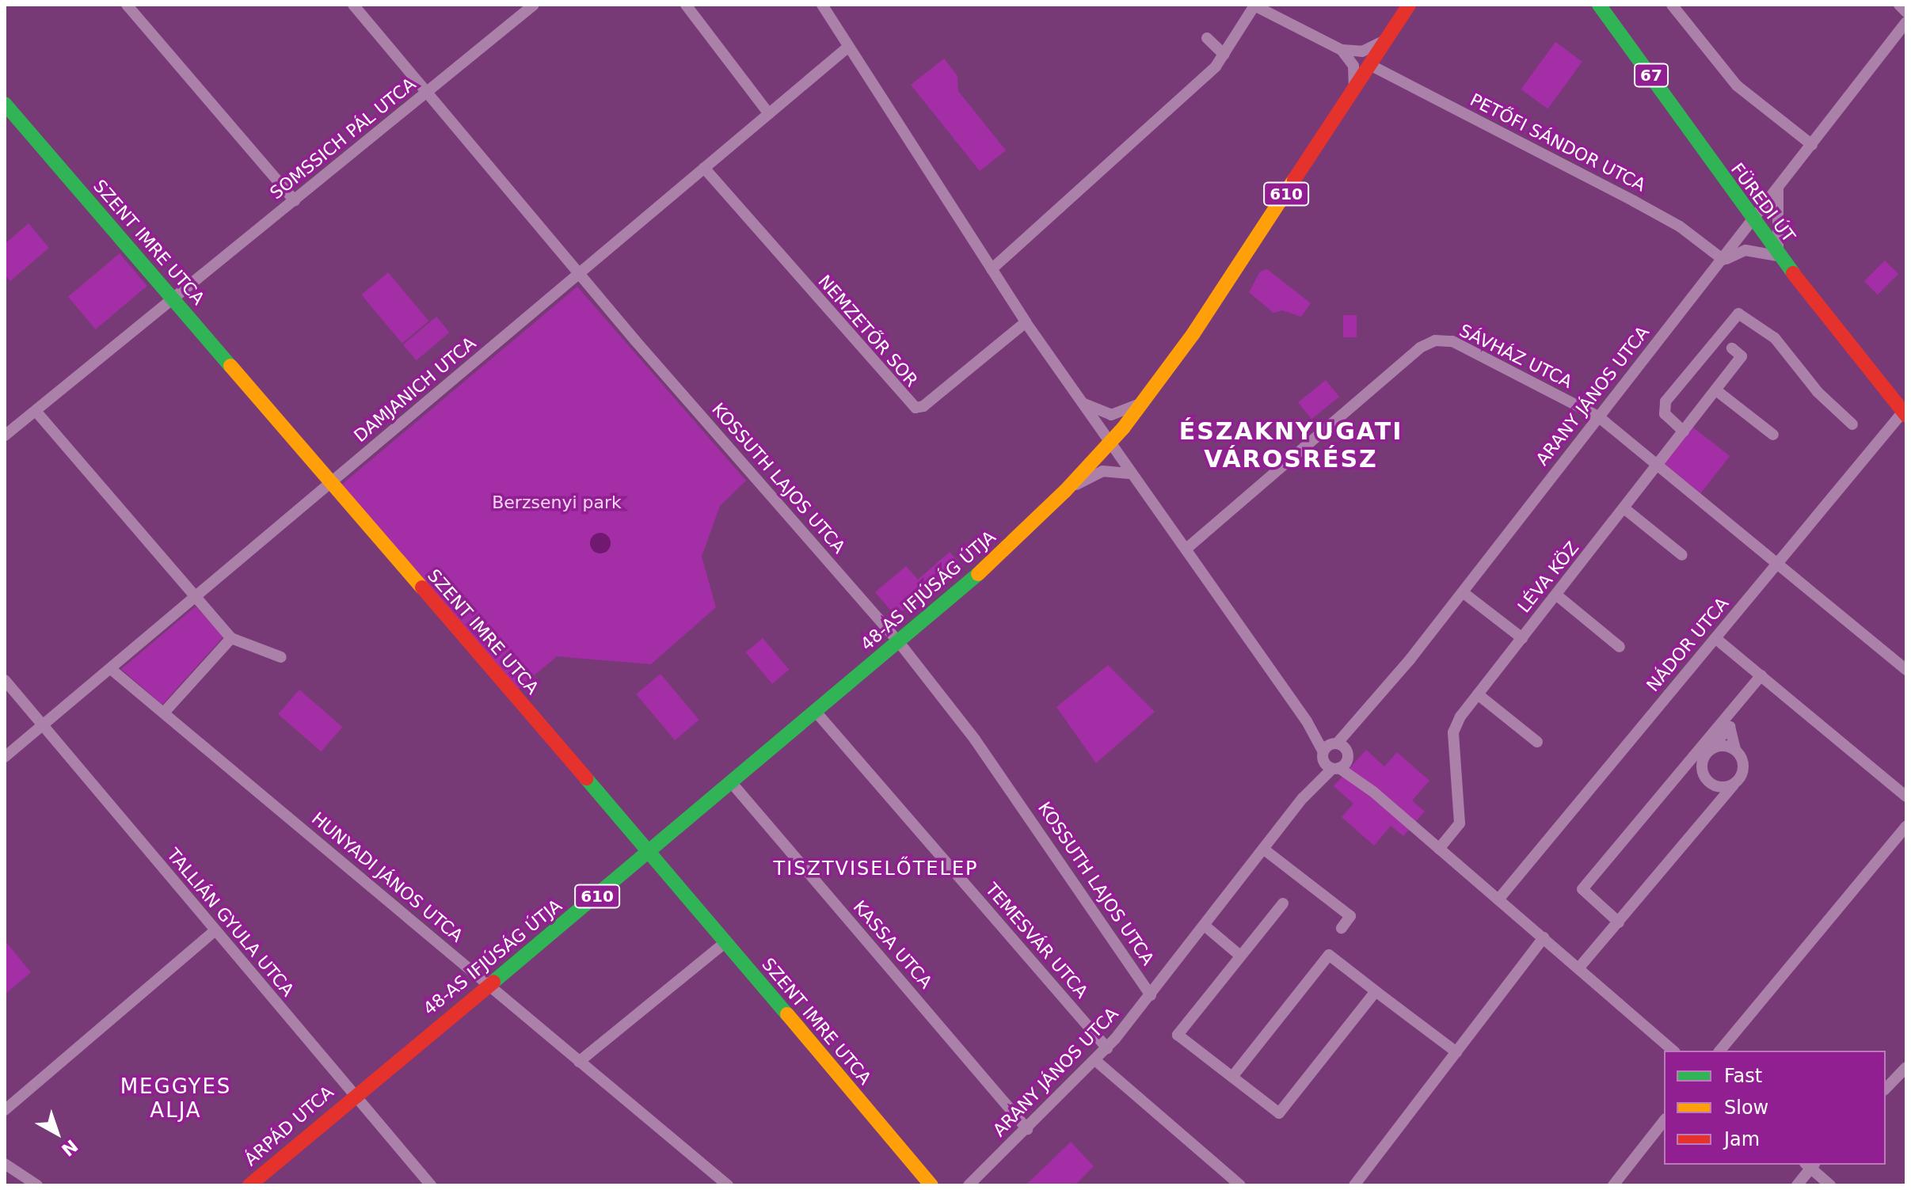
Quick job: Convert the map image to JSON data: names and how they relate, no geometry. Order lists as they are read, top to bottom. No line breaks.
{"streets":{"main road":["67","610","FÜREDI ÚT","SZENT IMRE UTCA","48-AS IFJÚSÁG ÚTJA","ÁRPÁD UTCA"],"street":["SOMSSICH PÁL UTCA","PETŐFI SÁNDOR UTCA","NEMZETŐR SOR","SÁVHÁZ UTCA","DAMJANICH UTCA","ARANY JÁNOS UTCA","KOSSUTH LAJOS UTCA","LÉVA KÖZ","NÁDOR UTCA","HUNYADI JÁNOS UTCA","TALLIÁN GYULA UTCA","TEMESVÁR UTCA","KASSA UTCA"]},"crossings":[["SOMSSICH PÁL UTCA","SZENT IMRE UTCA"],["SOMSSICH PÁL UTCA","KOSSUTH LAJOS UTCA"],["PETŐFI SÁNDOR UTCA","ARANY JÁNOS UTCA"],["PETŐFI SÁNDOR UTCA","48-AS IFJÚSÁG ÚTJA"],["FÜREDI ÚT","ARANY JÁNOS UTCA"],["FÜREDI ÚT","NÁDOR UTCA"],["SZENT IMRE UTCA","DAMJANICH UTCA"],["SZENT IMRE UTCA","48-AS IFJÚSÁG ÚTJA"],["NEMZETŐR SOR","DAMJANICH UTCA"],["SÁVHÁZ UTCA","ARANY JÁNOS UTCA"],["SÁVHÁZ UTCA","LÉVA KÖZ"],["SÁVHÁZ UTCA","NÁDOR UTCA"],["DAMJANICH UTCA","KOSSUTH LAJOS UTCA"],["DAMJANICH UTCA","HUNYADI JÁNOS UTCA"],["DAMJANICH UTCA","TALLIÁN GYULA UTCA"],["ARANY JÁNOS UTCA","KOSSUTH LAJOS UTCA"],["ARANY JÁNOS UTCA","TEMESVÁR UTCA"],["ARANY JÁNOS UTCA","KASSA UTCA"],["KOSSUTH LAJOS UTCA","48-AS IFJÚSÁG ÚTJA"],["48-AS IFJÚSÁG ÚTJA","HUNYADI JÁNOS UTCA"],["48-AS IFJÚSÁG ÚTJA","TALLIÁN GYULA UTCA"],["48-AS IFJÚSÁG ÚTJA","TEMESVÁR UTCA"],["48-AS IFJÚSÁG ÚTJA","KASSA UTCA"],["48-AS IFJÚSÁG ÚTJA","ÁRPÁD UTCA"],["TALLIÁN GYULA UTCA","ÁRPÁD UTCA"]],"districts":["ÉSZAKNYUGATI VÁROSRÉSZ","TISZTVISELŐTELEP","MEGGYES ALJA"],"parks":["Berzsenyi park"],"legend":["Fast","Slow","Jam"],"north":"bottom right"}
